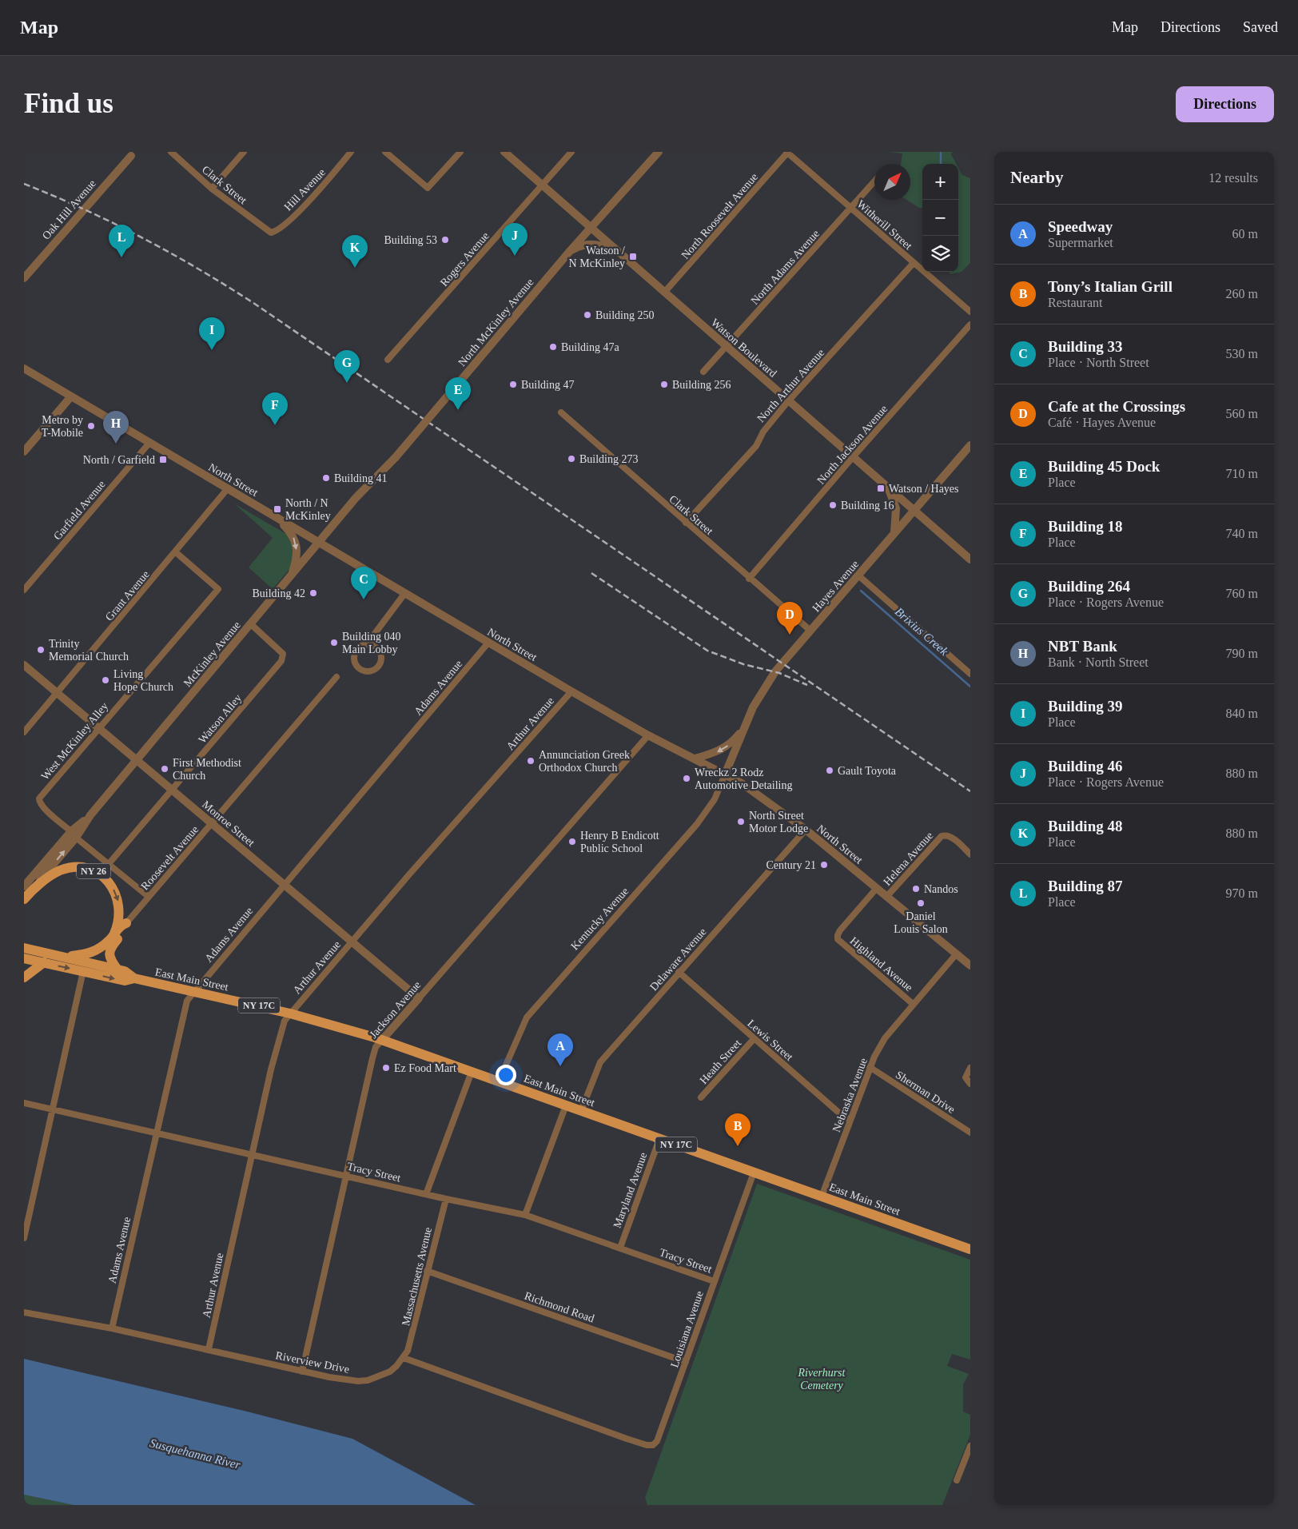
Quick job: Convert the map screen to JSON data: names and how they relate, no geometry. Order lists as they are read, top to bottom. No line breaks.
{"streets":{"main road":["NY 26","East Main Street","NY 17C"],"street":["Clark Street","Hill Avenue","Oak Hill Avenue","North Roosevelt Avenue","Witherill Street","Rogers Avenue","North Adams Avenue","North McKinley Avenue","Watson Boulevard","North Arthur Avenue","North Jackson Avenue","North Street","Garfield Avenue","Hayes Avenue","Grant Avenue","McKinley Avenue","Adams Avenue","Watson Alley","Arthur Avenue","West McKinley Alley","Monroe Street","Roosevelt Avenue","Helena Avenue","Kentucky Avenue","Delaware Avenue","Highland Avenue","Jackson Avenue","Lewis Street","Heath Street","Sherman Drive","Nebraska Avenue","Tracy Street","Maryland Avenue","Massachusetts Avenue","Richmond Road","Louisiana Avenue","Riverview Drive"]},"crossings":[["Clark Street","Hill Avenue"],["Clark Street","North Arthur Avenue"],["Clark Street","North Jackson Avenue"],["Clark Street","Hayes Avenue"],["North Roosevelt Avenue","Witherill Street"],["North Roosevelt Avenue","Watson Boulevard"],["Witherill Street","North Adams Avenue"],["Witherill Street","North Arthur Avenue"],["Rogers Avenue","Watson Boulevard"],["North Adams Avenue","Watson Boulevard"],["North McKinley Avenue","Watson Boulevard"],["North McKinley Avenue","North Street"],["North McKinley Avenue","McKinley Avenue"],["Watson Boulevard","North Arthur Avenue"],["Watson Boulevard","North Jackson Avenue"],["Watson Boulevard","Hayes Avenue"],["North Street","Garfield Avenue"],["North Street","Hayes Avenue"],["North Street","Grant Avenue"],["North Street","McKinley Avenue"],["North Street","Adams Avenue"],["North Street","Arthur Avenue"],["North Street","Helena Avenue"],["North Street","Kentucky Avenue"],["North Street","Delaware Avenue"],["North Street","Highland Avenue"],["North Street","Jackson Avenue"],["North Street","Nebraska Avenue"],["Hayes Avenue","Kentucky Avenue"],["Grant Avenue","West McKinley Alley"],["Grant Avenue","Monroe Street"],["McKinley Avenue","Watson Alley"],["McKinley Avenue","West McKinley Alley"],["McKinley Avenue","Monroe Street"],["McKinley Avenue","NY 26"],["Adams Avenue","Monroe Street"],["Adams Avenue","East Main Street"],["Adams Avenue","Tracy Street"],["Adams Avenue","Riverview Drive"],["Watson Alley","Monroe Street"],["Arthur Avenue","Monroe Street"],["Arthur Avenue","East Main Street"],["Arthur Avenue","Tracy Street"],["Arthur Avenue","Riverview Drive"],["West McKinley Alley","Monroe Street"],["Monroe Street","Roosevelt Avenue"],["Monroe Street","Jackson Avenue"],["Kentucky Avenue","East Main Street"],["Delaware Avenue","East Main Street"],["Delaware Avenue","Lewis Street"],["Highland Avenue","Nebraska Avenue"],["East Main Street","Jackson Avenue"],["East Main Street","Nebraska Avenue"],["East Main Street","Maryland Avenue"],["East Main Street","Louisiana Avenue"],["Jackson Avenue","Tracy Street"],["Jackson Avenue","Riverview Drive"],["Lewis Street","Heath Street"],["Lewis Street","Nebraska Avenue"],["Sherman Drive","Nebraska Avenue"],["Tracy Street","Maryland Avenue"],["Tracy Street","Massachusetts Avenue"],["Tracy Street","Louisiana Avenue"],["Massachusetts Avenue","Richmond Road"],["Massachusetts Avenue","Louisiana Avenue"],["Massachusetts Avenue","Riverview Drive"],["Richmond Road","Louisiana Avenue"],["Louisiana Avenue","Riverview Drive"]],"water":["Brixius Creek","Susquehanna River"],"parks":["Riverhurst Cemetery"],"places":{"other":["Building 53","Building 250","Building 47a","Building 47","Building 256","Metro by T-Mobile","Building 273","Building 41","Building 16","Building 42","Building 040 Main Lobby","Trinity Memorial Church","Living Hope Church","Annunciation Greek Orthodox Church","First Methodist Church","Gault Toyota","Wreckz 2 Rodz Automotive Detailing","North Street Motor Lodge","Henry B Endicott Public School","Century 21","Nandos","Daniel Louis Salon","Ez Food Mart"],"transit":["Watson / N McKinley","North / Garfield","Watson / Hayes","North / N McKinley"]},"north":"top right","page":{"header":"Map","nav":["Map","Directions","Saved"],"buttons":"Directions","title":"Find us","heading":["Nearby","12 results"],"map_buttons":["+","−"],"list":[{"mark":"A","name":"Speedway","note":"Supermarket","value":"60 m"},{"mark":"B","name":"Tony’s Italian Grill","note":"Restaurant","value":"260 m"},{"mark":"C","name":"Building 33","note":"Place · North Street","value":"530 m"},{"mark":"D","name":"Cafe at the Crossings","note":"Café · Hayes Avenue","value":"560 m"},{"mark":"E","name":"Building 45 Dock","note":"Place","value":"710 m"},{"mark":"F","name":"Building 18","note":"Place","value":"740 m"},{"mark":"G","name":"Building 264","note":"Place · Rogers Avenue","value":"760 m"},{"mark":"H","name":"NBT Bank","note":"Bank · North Street","value":"790 m"},{"mark":"I","name":"Building 39","note":"Place","value":"840 m"},{"mark":"J","name":"Building 46","note":"Place · Rogers Avenue","value":"880 m"},{"mark":"K","name":"Building 48","note":"Place","value":"880 m"},{"mark":"L","name":"Building 87","note":"Place","value":"970 m"}],"pins":["J","L","K","I","G","E","F","H","C","D","A","B"]}}
